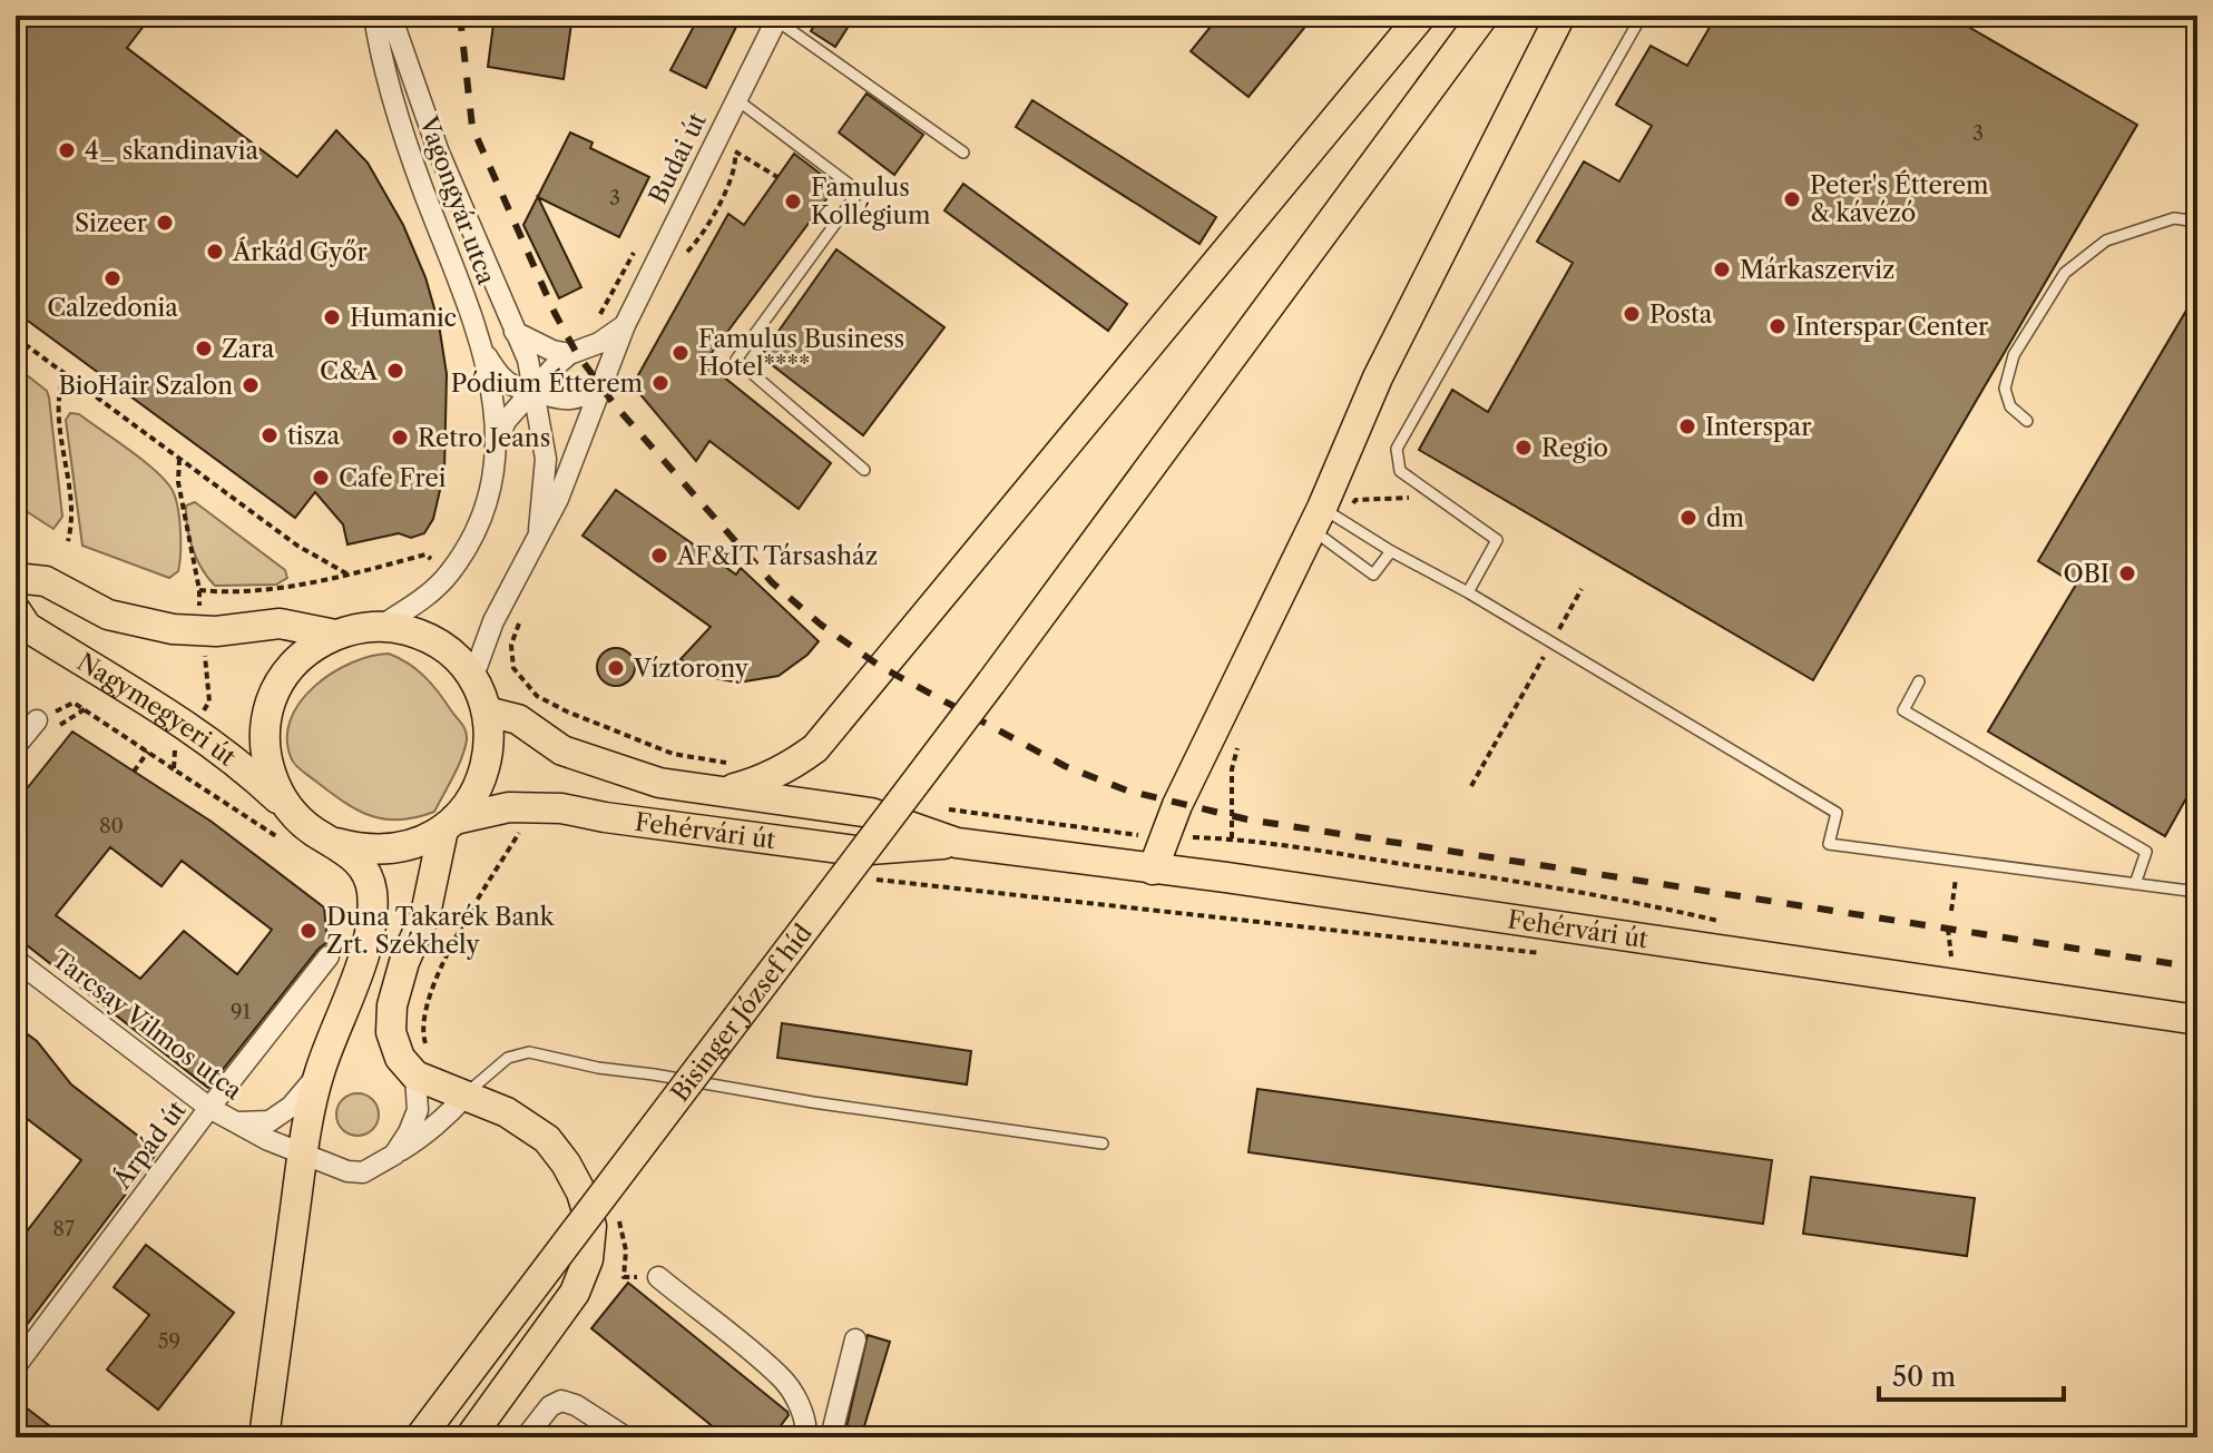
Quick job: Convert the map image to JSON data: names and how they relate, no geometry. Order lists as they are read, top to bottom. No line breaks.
{"streets":{"main road":["Nagymegyeri út","Fehérvári út","Bisinger József híd"],"street":["Budai út","Vagongyár utca","Tarcsay Vilmos utca","Árpád út"]},"crossings":[["Budai út","Vagongyár utca"],["Budai út","Nagymegyeri út"],["Budai út","Fehérvári út"],["Nagymegyeri út","Fehérvári út"],["Tarcsay Vilmos utca","Árpád út"]],"places":["4_ skandinavia","Peter's Étterem & kávézó","Famulus Kollégium","Sizeer","Árkád Győr","Márkaszerviz","Calzedonia","Posta","Humanic","Interspar Center","Zara","Famulus Business Hotel****","C&A","Pódium Étterem","BioHair Szalon","Interspar","tisza","Retro Jeans","Regio","Cafe Frei","dm","AF&IT Társasház","OBI","Víztorony","Duna Takarék Bank Zrt. Székhely"],"house_numbers":["3","3","80","91","87","59"],"scale_bar":"50 m"}
